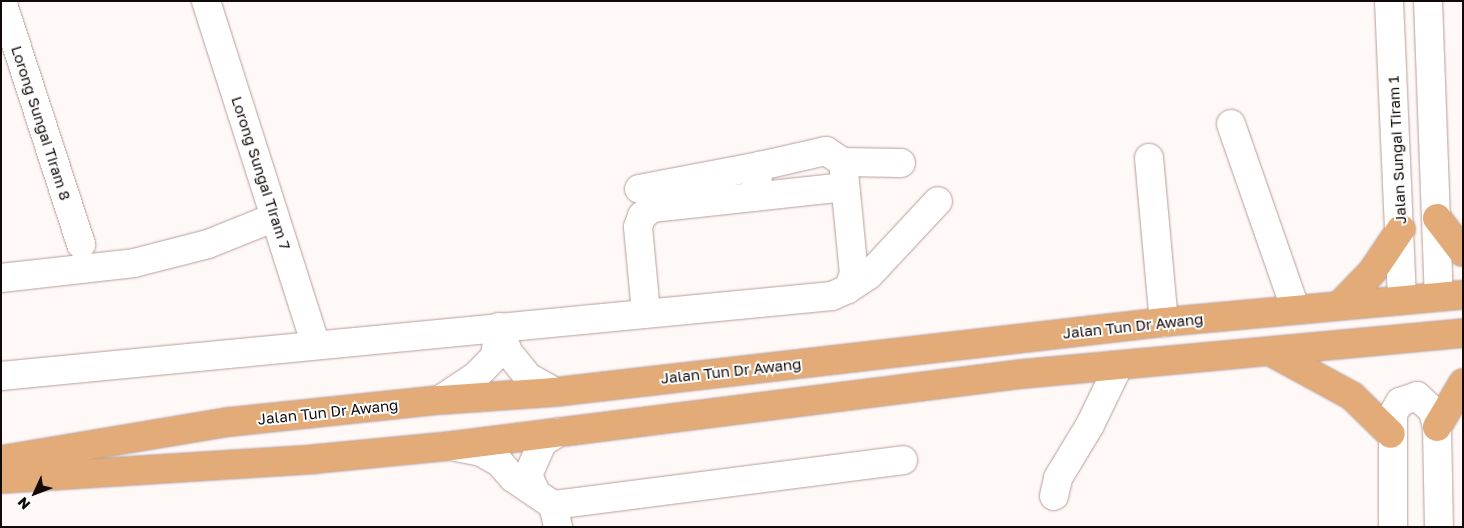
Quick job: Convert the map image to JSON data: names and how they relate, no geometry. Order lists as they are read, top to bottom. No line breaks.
{"streets":{"main road":["Jalan Tun Dr Awang"],"street":["Lorong Sungai Tiram 8","Jalan Sungai Tiram 1","Lorong Sungai Tiram 7"]},"crossings":[["Jalan Sungai Tiram 1","Jalan Tun Dr Awang"]],"north":"bottom left"}
